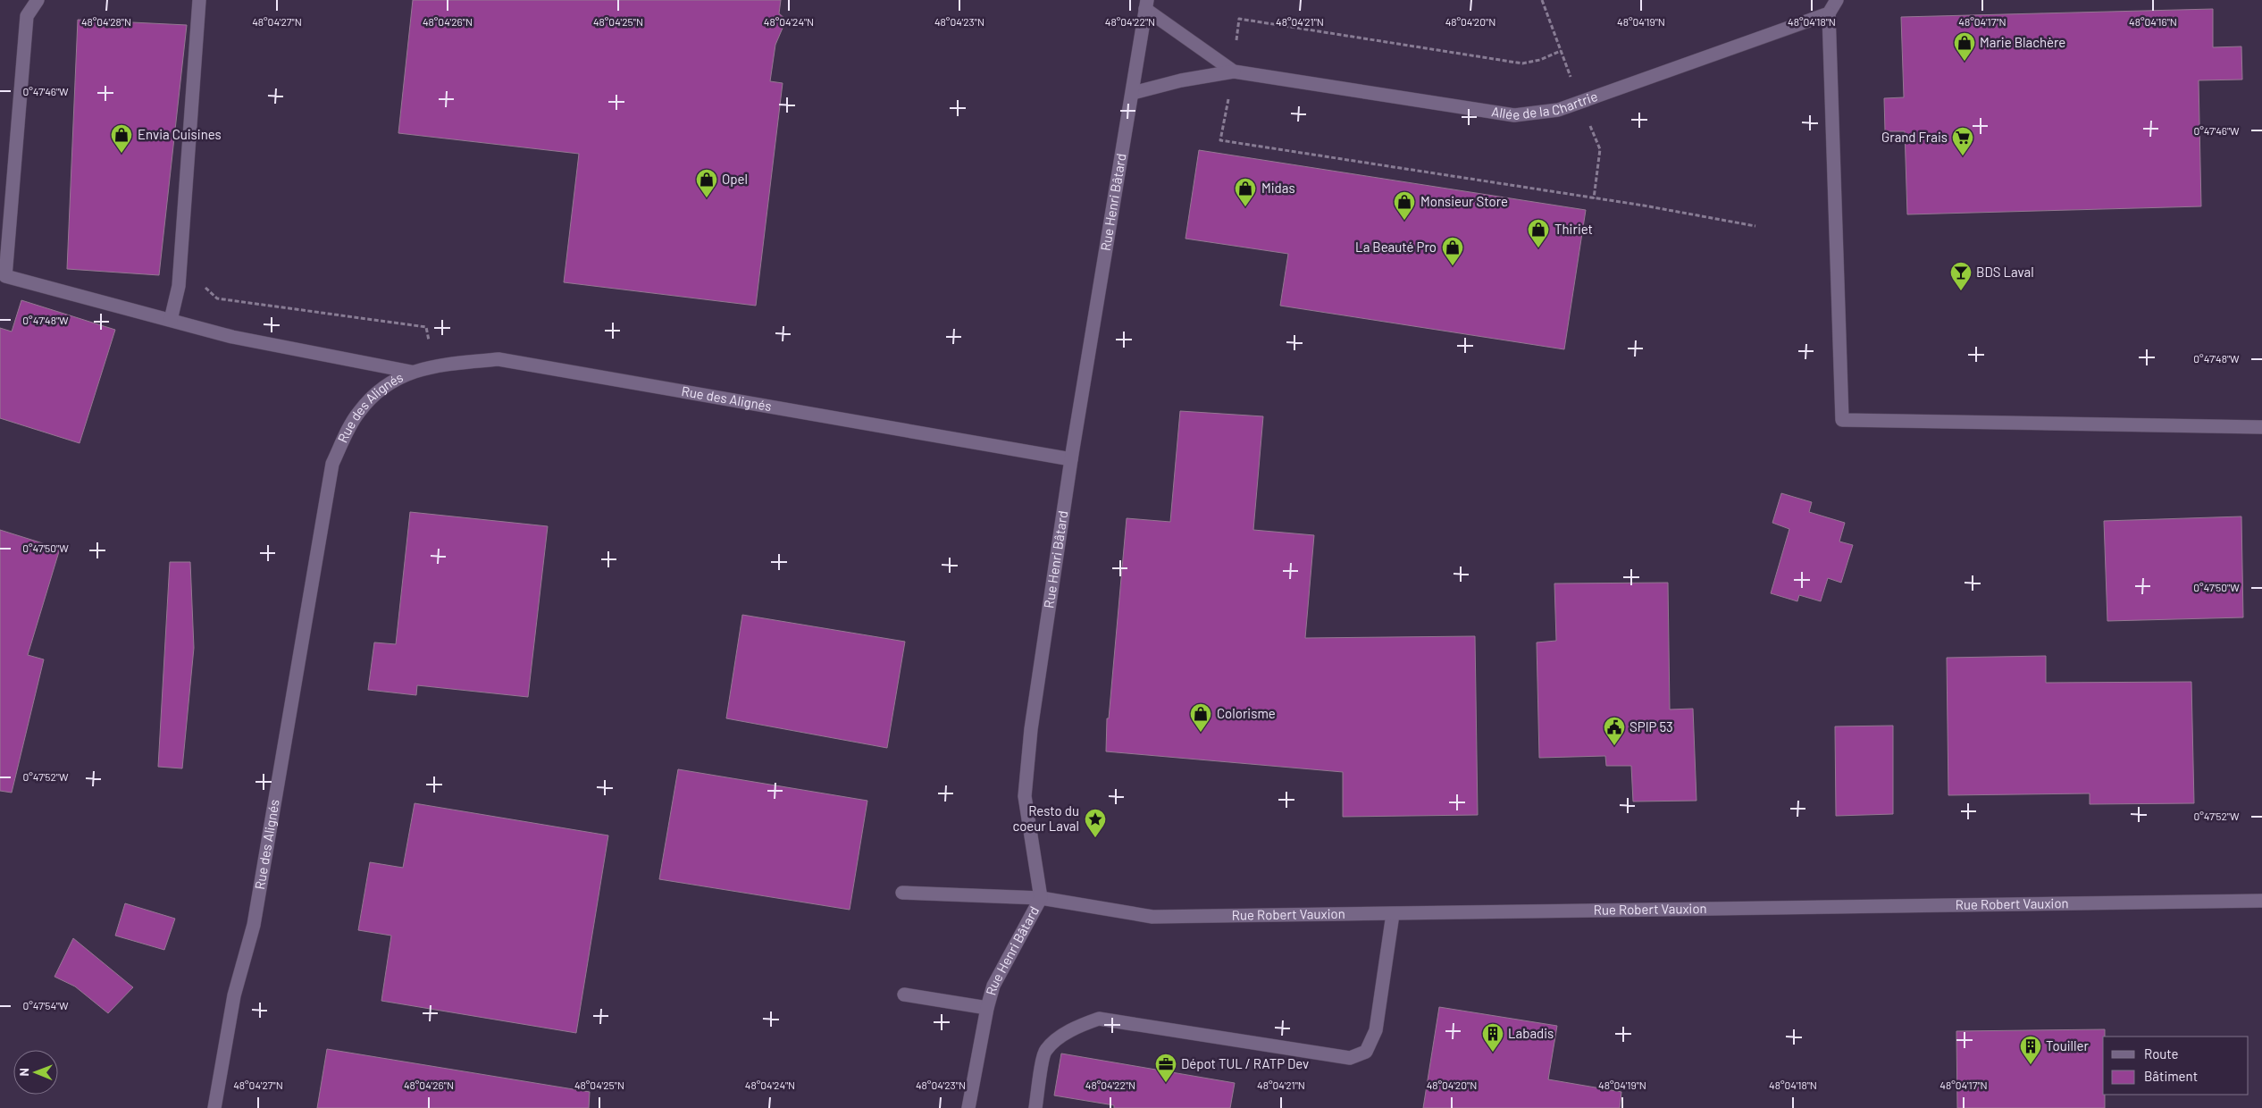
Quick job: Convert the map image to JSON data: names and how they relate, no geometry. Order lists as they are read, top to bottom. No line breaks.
{"streets":{"street":["Allée de la Chartrie","Rue Henri Bâtard","Rue des Alignés","Rue Robert Vauxion"]},"crossings":[["Allée de la Chartrie","Rue Henri Bâtard"],["Rue Henri Bâtard","Rue des Alignés"],["Rue Henri Bâtard","Rue Robert Vauxion"]],"places":{"shop":["Marie Blachère","Envia Cuisines","Opel","Midas","Monsieur Store","Thiriet","La Beauté Pro","Colorisme"],"supermarket":["Grand Frais"],"bar":["BDS Laval"],"public building":["SPIP 53"],"place":["Resto du coeur Laval"],"building":["Labadis","Touiller"],"office":["Dépot TUL / RATP Dev"]},"legend":["Route","Bâtiment"],"north":"left","coordinates":["48°04'28\"N","48°04'27\"N","48°04'26\"N","48°04'25\"N","48°04'24\"N","48°04'23\"N","48°04'22\"N","48°04'21\"N","48°04'20\"N","48°04'19\"N","48°04'18\"N","48°04'17\"N","48°04'16\"N","0°47'46\"W","0°47'48\"W","0°47'50\"W","0°47'52\"W","0°47'54\"W"]}
